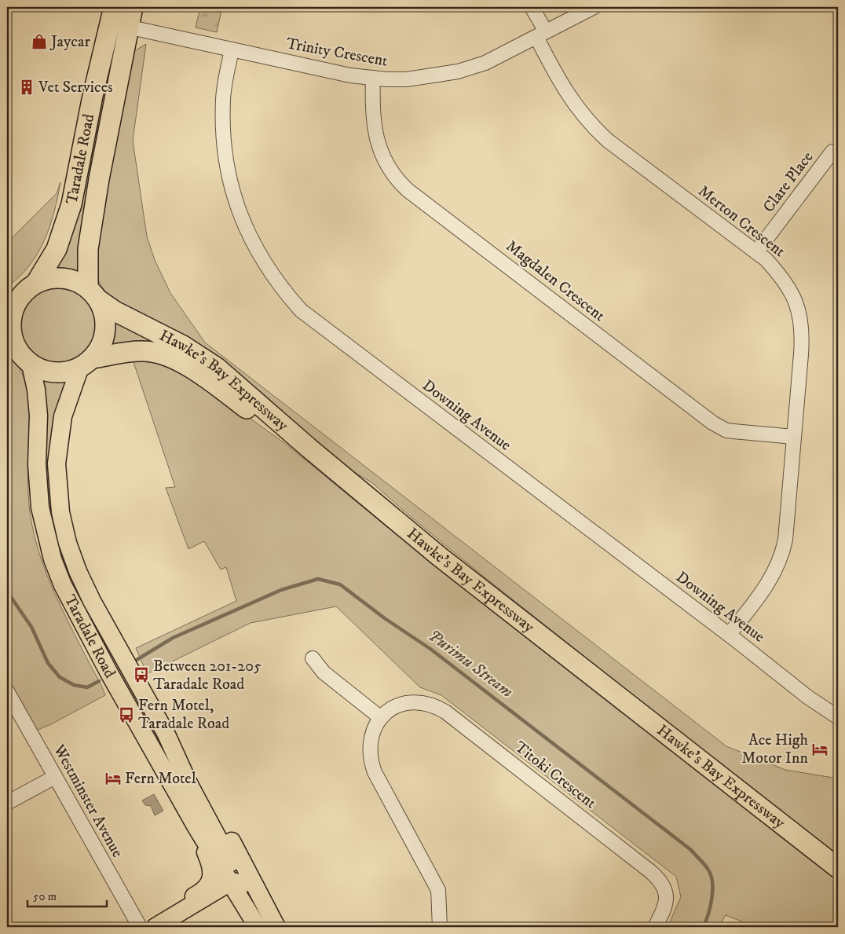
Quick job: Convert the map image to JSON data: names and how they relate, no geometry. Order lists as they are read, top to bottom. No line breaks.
{"streets":{"highway":["Taradale Road","Hawke's Bay Expressway"],"street":["Trinity Crescent","Clare Place","Merton Crescent","Magdalen Crescent","Downing Avenue","Titoki Crescent","Westminster Avenue"]},"crossings":[["Trinity Crescent","Taradale Road"],["Trinity Crescent","Merton Crescent"],["Trinity Crescent","Magdalen Crescent"],["Trinity Crescent","Downing Avenue"],["Taradale Road","Hawke's Bay Expressway"],["Clare Place","Merton Crescent"],["Merton Crescent","Magdalen Crescent"],["Merton Crescent","Downing Avenue"]],"water":["Purimu Stream"],"places":{"shop":["Jaycar"],"building":["Vet Services"],"bus stop":["Between 201-205 Taradale Road","Fern Motel, Taradale Road"],"hotel":["Ace High Motor Inn","Fern Motel"]},"scale_bar":"50 m"}
